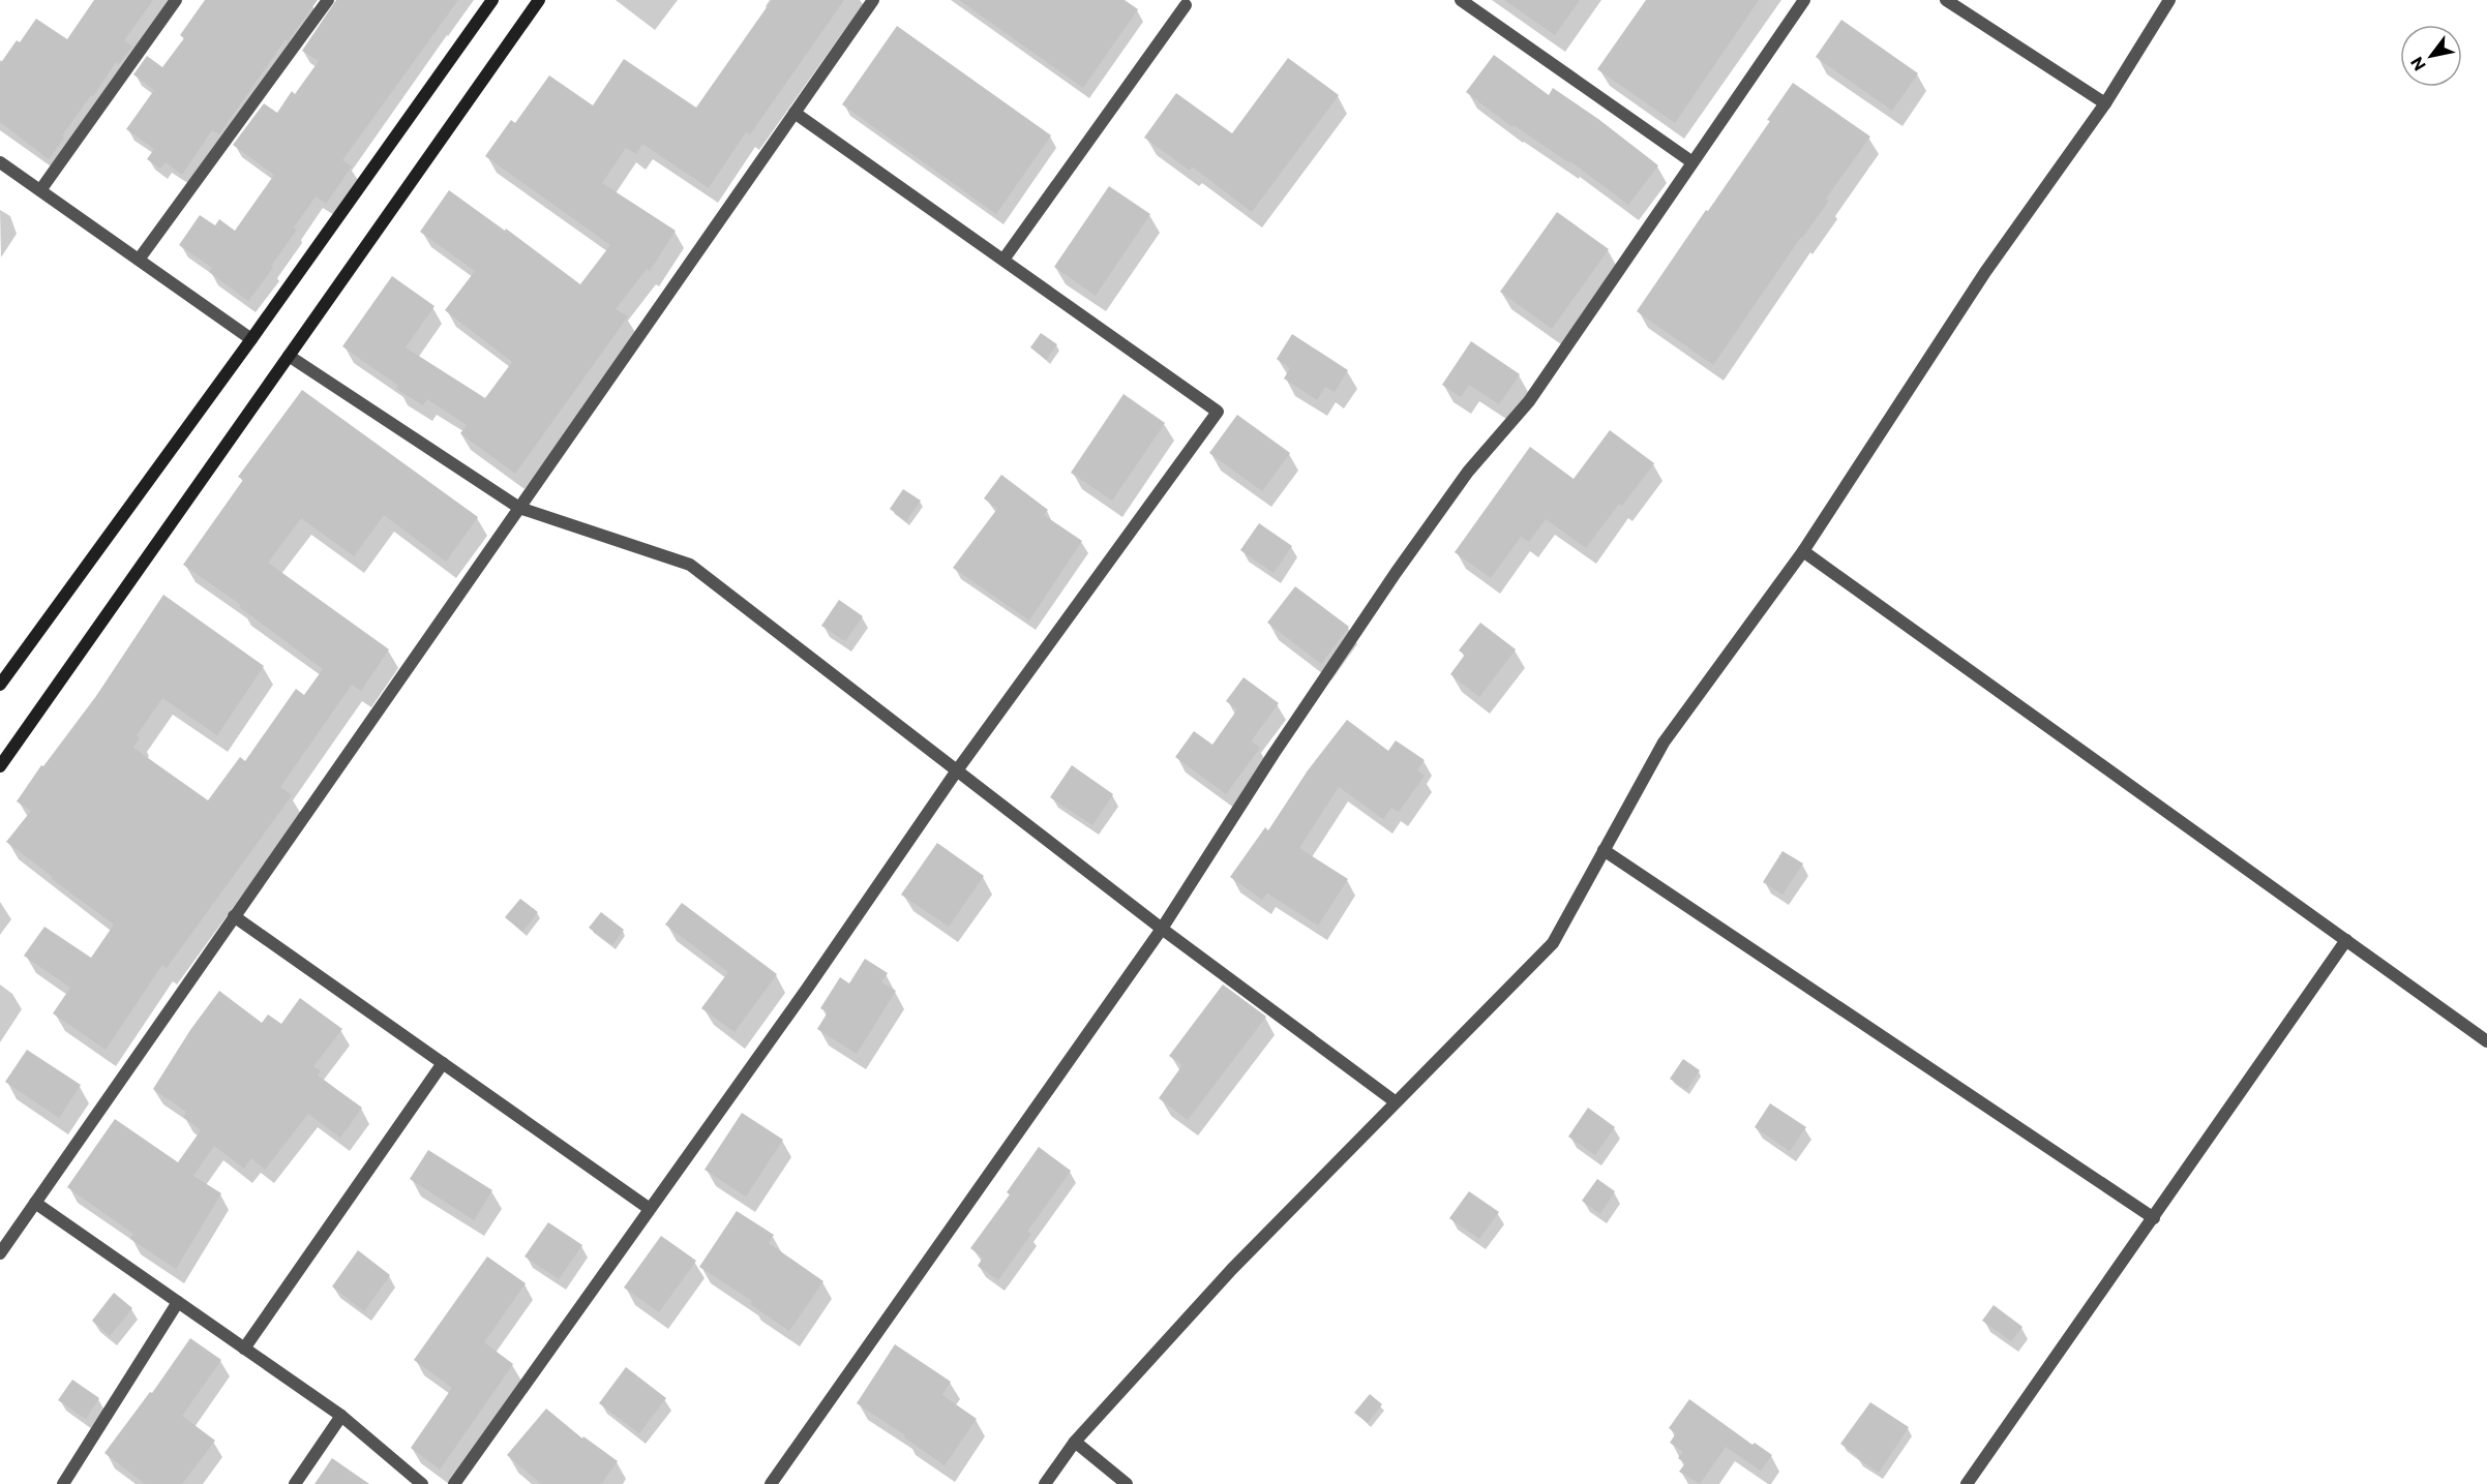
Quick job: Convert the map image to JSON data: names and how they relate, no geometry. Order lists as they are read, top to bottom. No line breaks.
{"north":"bottom left"}
